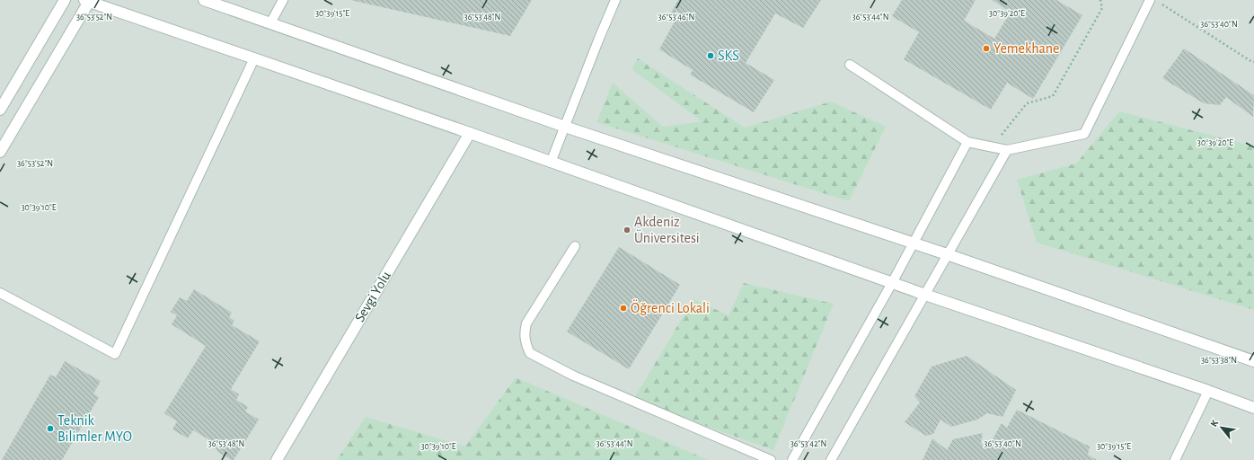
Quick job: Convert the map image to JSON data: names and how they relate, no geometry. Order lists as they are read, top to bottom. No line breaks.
{"streets":{"street":["Sevgi Yolu"]},"places":["Yemekhane","SKS","Akdeniz Üniversitesi","Öğrenci Lokali","Teknik Bilimler MYO"],"north":"top left","coordinates":["30°39'15\"E","30°39'20\"E","36°53'52\"N","36°53'48\"N","36°53'46\"N","36°53'44\"N","36°53'40\"N","30°39'10\"E","36°53'38\"N","36°53'42\"N"]}
